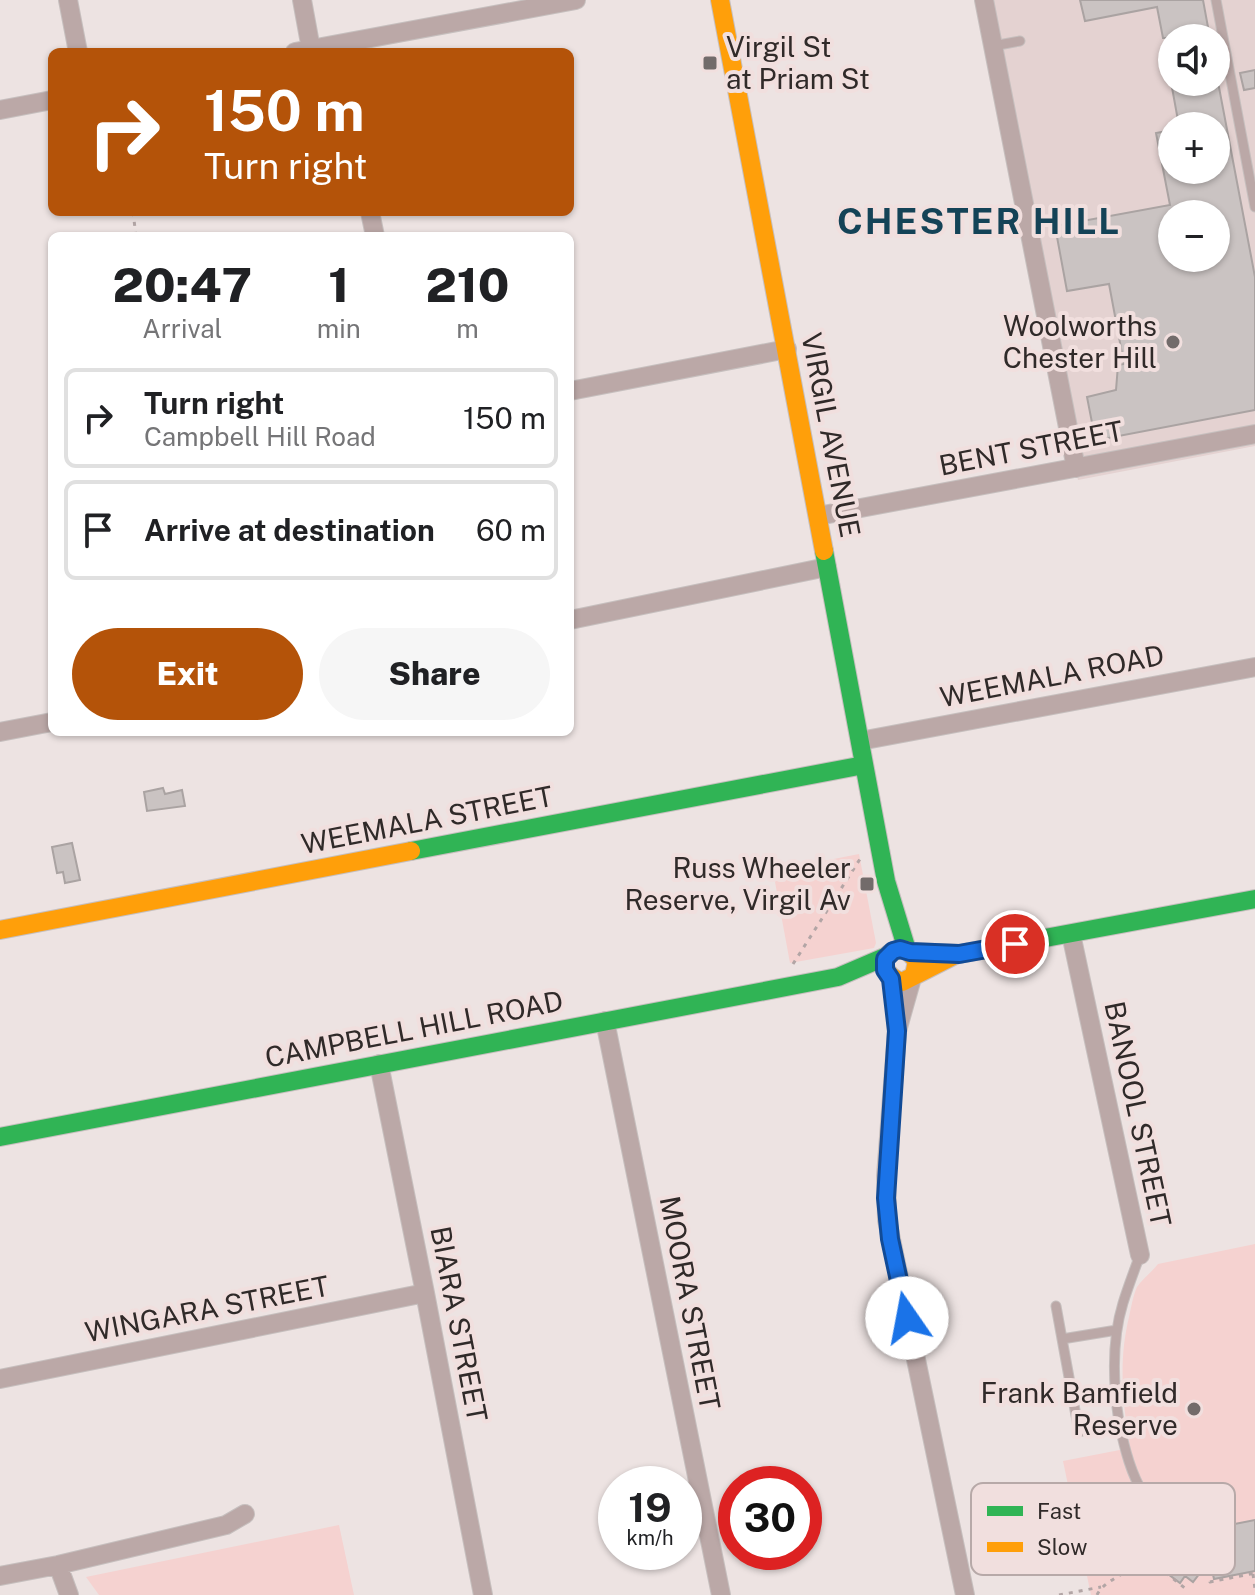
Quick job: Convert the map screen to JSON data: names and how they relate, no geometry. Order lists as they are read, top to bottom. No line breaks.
{"streets":{"street":["VIRGIL AVENUE","BENT STREET","WEEMALA ROAD","WEEMALA STREET","CAMPBELL HILL ROAD","BANOOL STREET","MOORA STREET","WINGARA STREET","BIARA STREET"]},"crossings":[["VIRGIL AVENUE","BENT STREET"],["VIRGIL AVENUE","WEEMALA ROAD"],["VIRGIL AVENUE","WEEMALA STREET"],["VIRGIL AVENUE","CAMPBELL HILL ROAD"],["CAMPBELL HILL ROAD","BANOOL STREET"],["CAMPBELL HILL ROAD","MOORA STREET"],["CAMPBELL HILL ROAD","BIARA STREET"],["WINGARA STREET","BIARA STREET"]],"districts":["CHESTER HILL"],"places":{"transit":["Virgil St at Priam St","Russ Wheeler Reserve, Virgil Av"],"other":["Woolworths Chester Hill","Frank Bamfield Reserve"]},"legend":["Fast","Slow"],"page":{"map_buttons":["+","−"],"turn":["150 m","Turn right"],"eta":["20:47","Arrival","1","min","210","m"],"list":[{"name":"Turn right","note":"Campbell Hill Road","value":"150 m"},{"name":"Arrive at destination","value":"60 m"}],"buttons":["Exit","Share"],"speed":"19 km/h","limit":"30"}}
